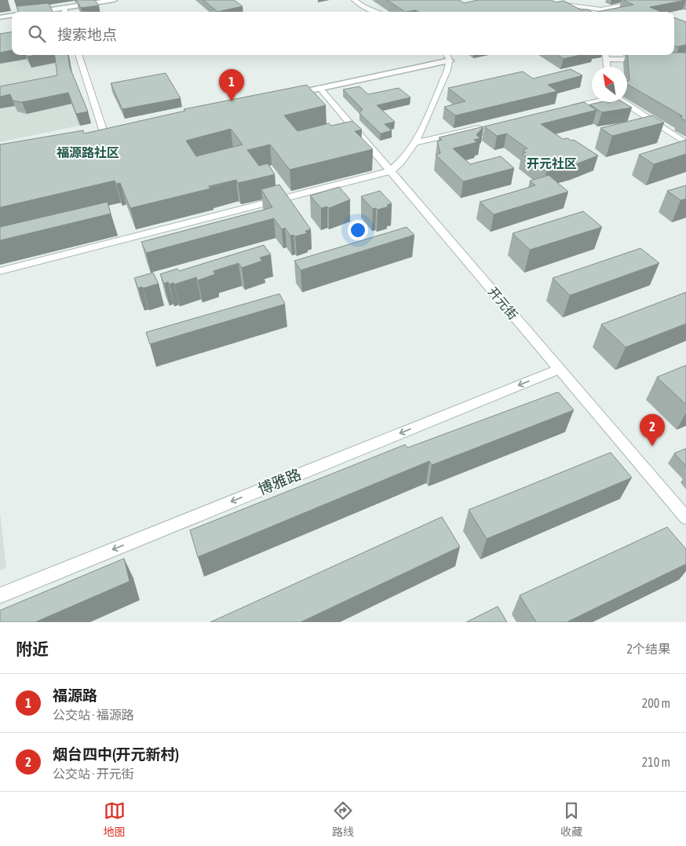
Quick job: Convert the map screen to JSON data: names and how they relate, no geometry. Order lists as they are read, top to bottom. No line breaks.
{"streets":{"street":["开元街","博雅路"]},"crossings":[["开元街","博雅路"]],"one_way":["博雅路"],"districts":["福源路社区","开元社区"],"north":"top left","page":{"search":"搜索地点","pins":["1","2"],"heading":["附近","2个结果"],"list":[{"mark":"1","name":"福源路","note":"公交站 · 福源路","value":"200 m"},{"mark":"2","name":"烟台四中(开元新村)","note":"公交站 · 开元街","value":"210 m"}],"nav":["地图","路线","收藏"]}}
